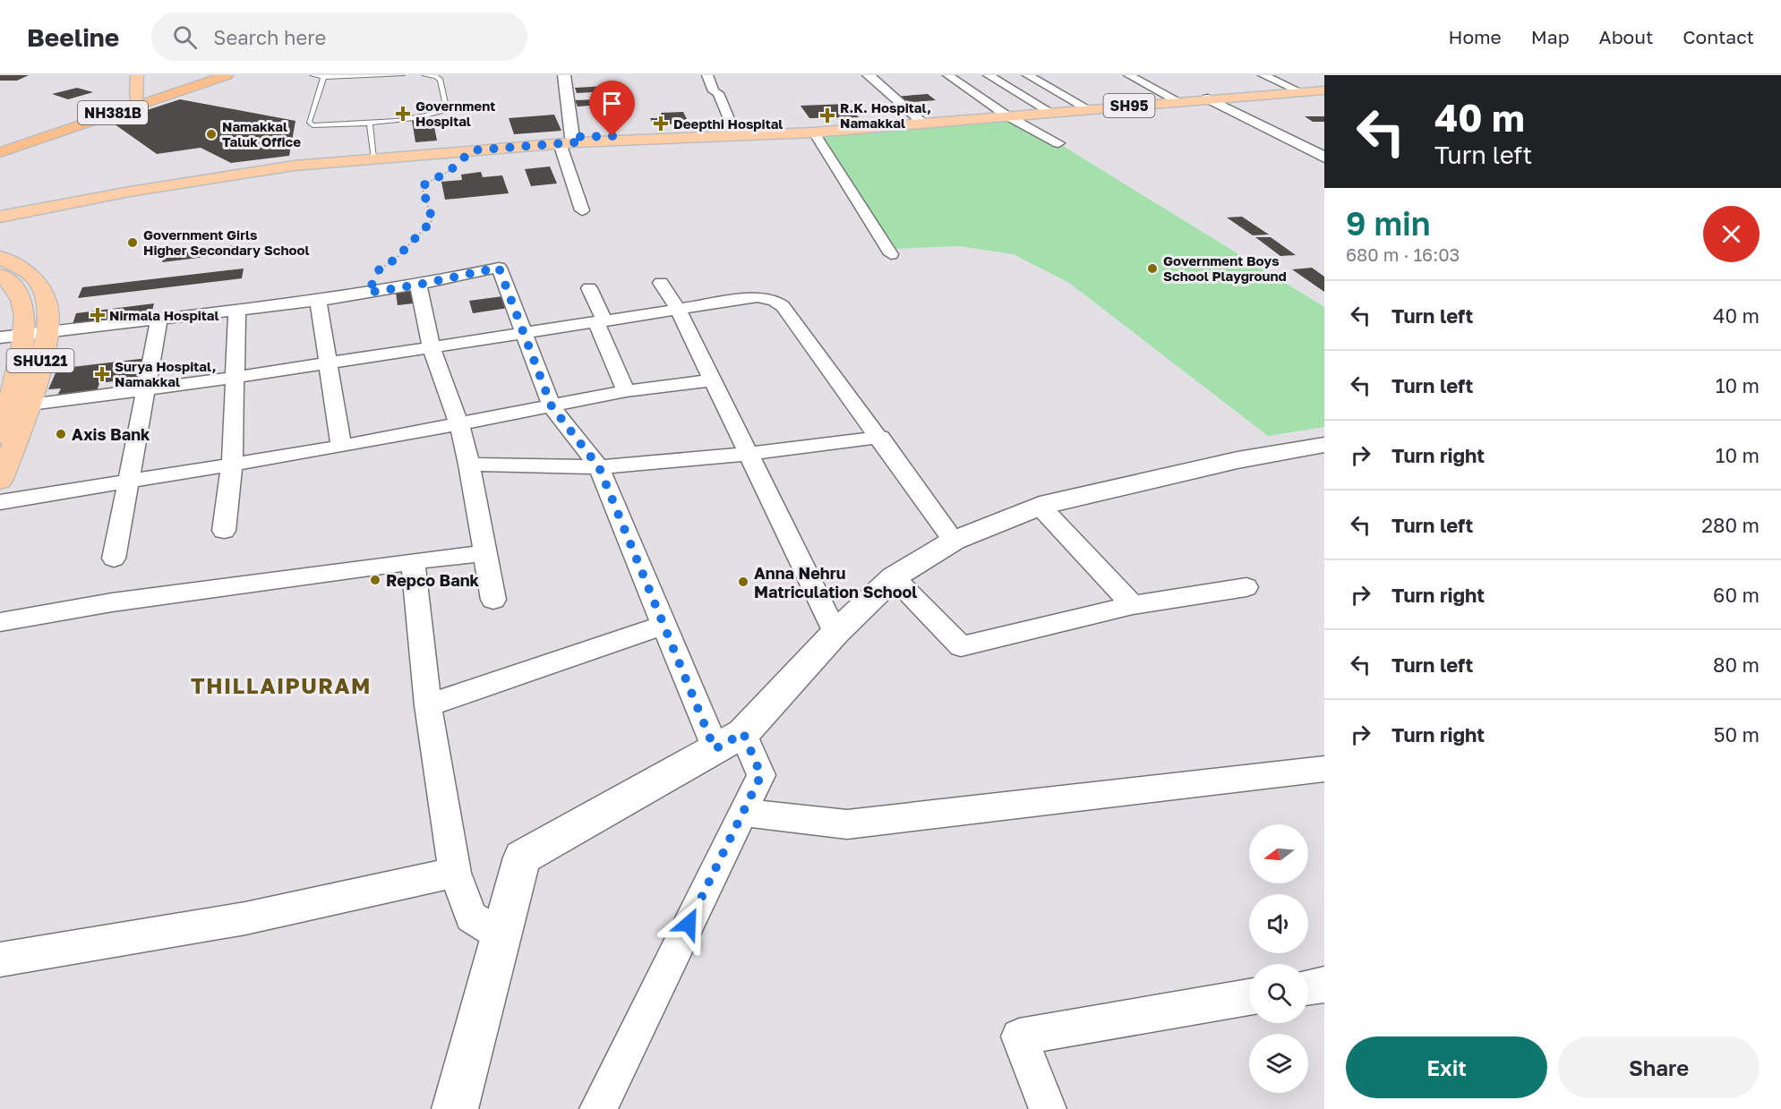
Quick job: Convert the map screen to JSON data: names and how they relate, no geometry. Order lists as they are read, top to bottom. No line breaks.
{"streets":{"highway":["NH381B"],"main road":["SH95","SHU121"]},"districts":["THILLAIPURAM"],"places":{"health":["Government Hospital","R.K. Hospital, Namakkal","Deepthi Hospital","Nirmala Hospital","Surya Hospital, Namakkal"],"other":["Namakkal Taluk Office","Government Girls Higher Secondary School","Government Boys School Playground","Axis Bank","Repco Bank","Anna Nehru Matriculation School"]},"north":"left","page":{"header":"Beeline","search":"Search here","nav":["Home","Map","About","Contact"],"turn":["40 m","Turn left"],"heading":["9 min","680 m · 16:03"],"list":[{"name":"Turn left","value":"40 m"},{"name":"Turn left","value":"10 m"},{"name":"Turn right","value":"10 m"},{"name":"Turn left","value":"280 m"},{"name":"Turn right","value":"60 m"},{"name":"Turn left","value":"80 m"},{"name":"Turn right","value":"50 m"}],"buttons":["Exit","Share"]}}
